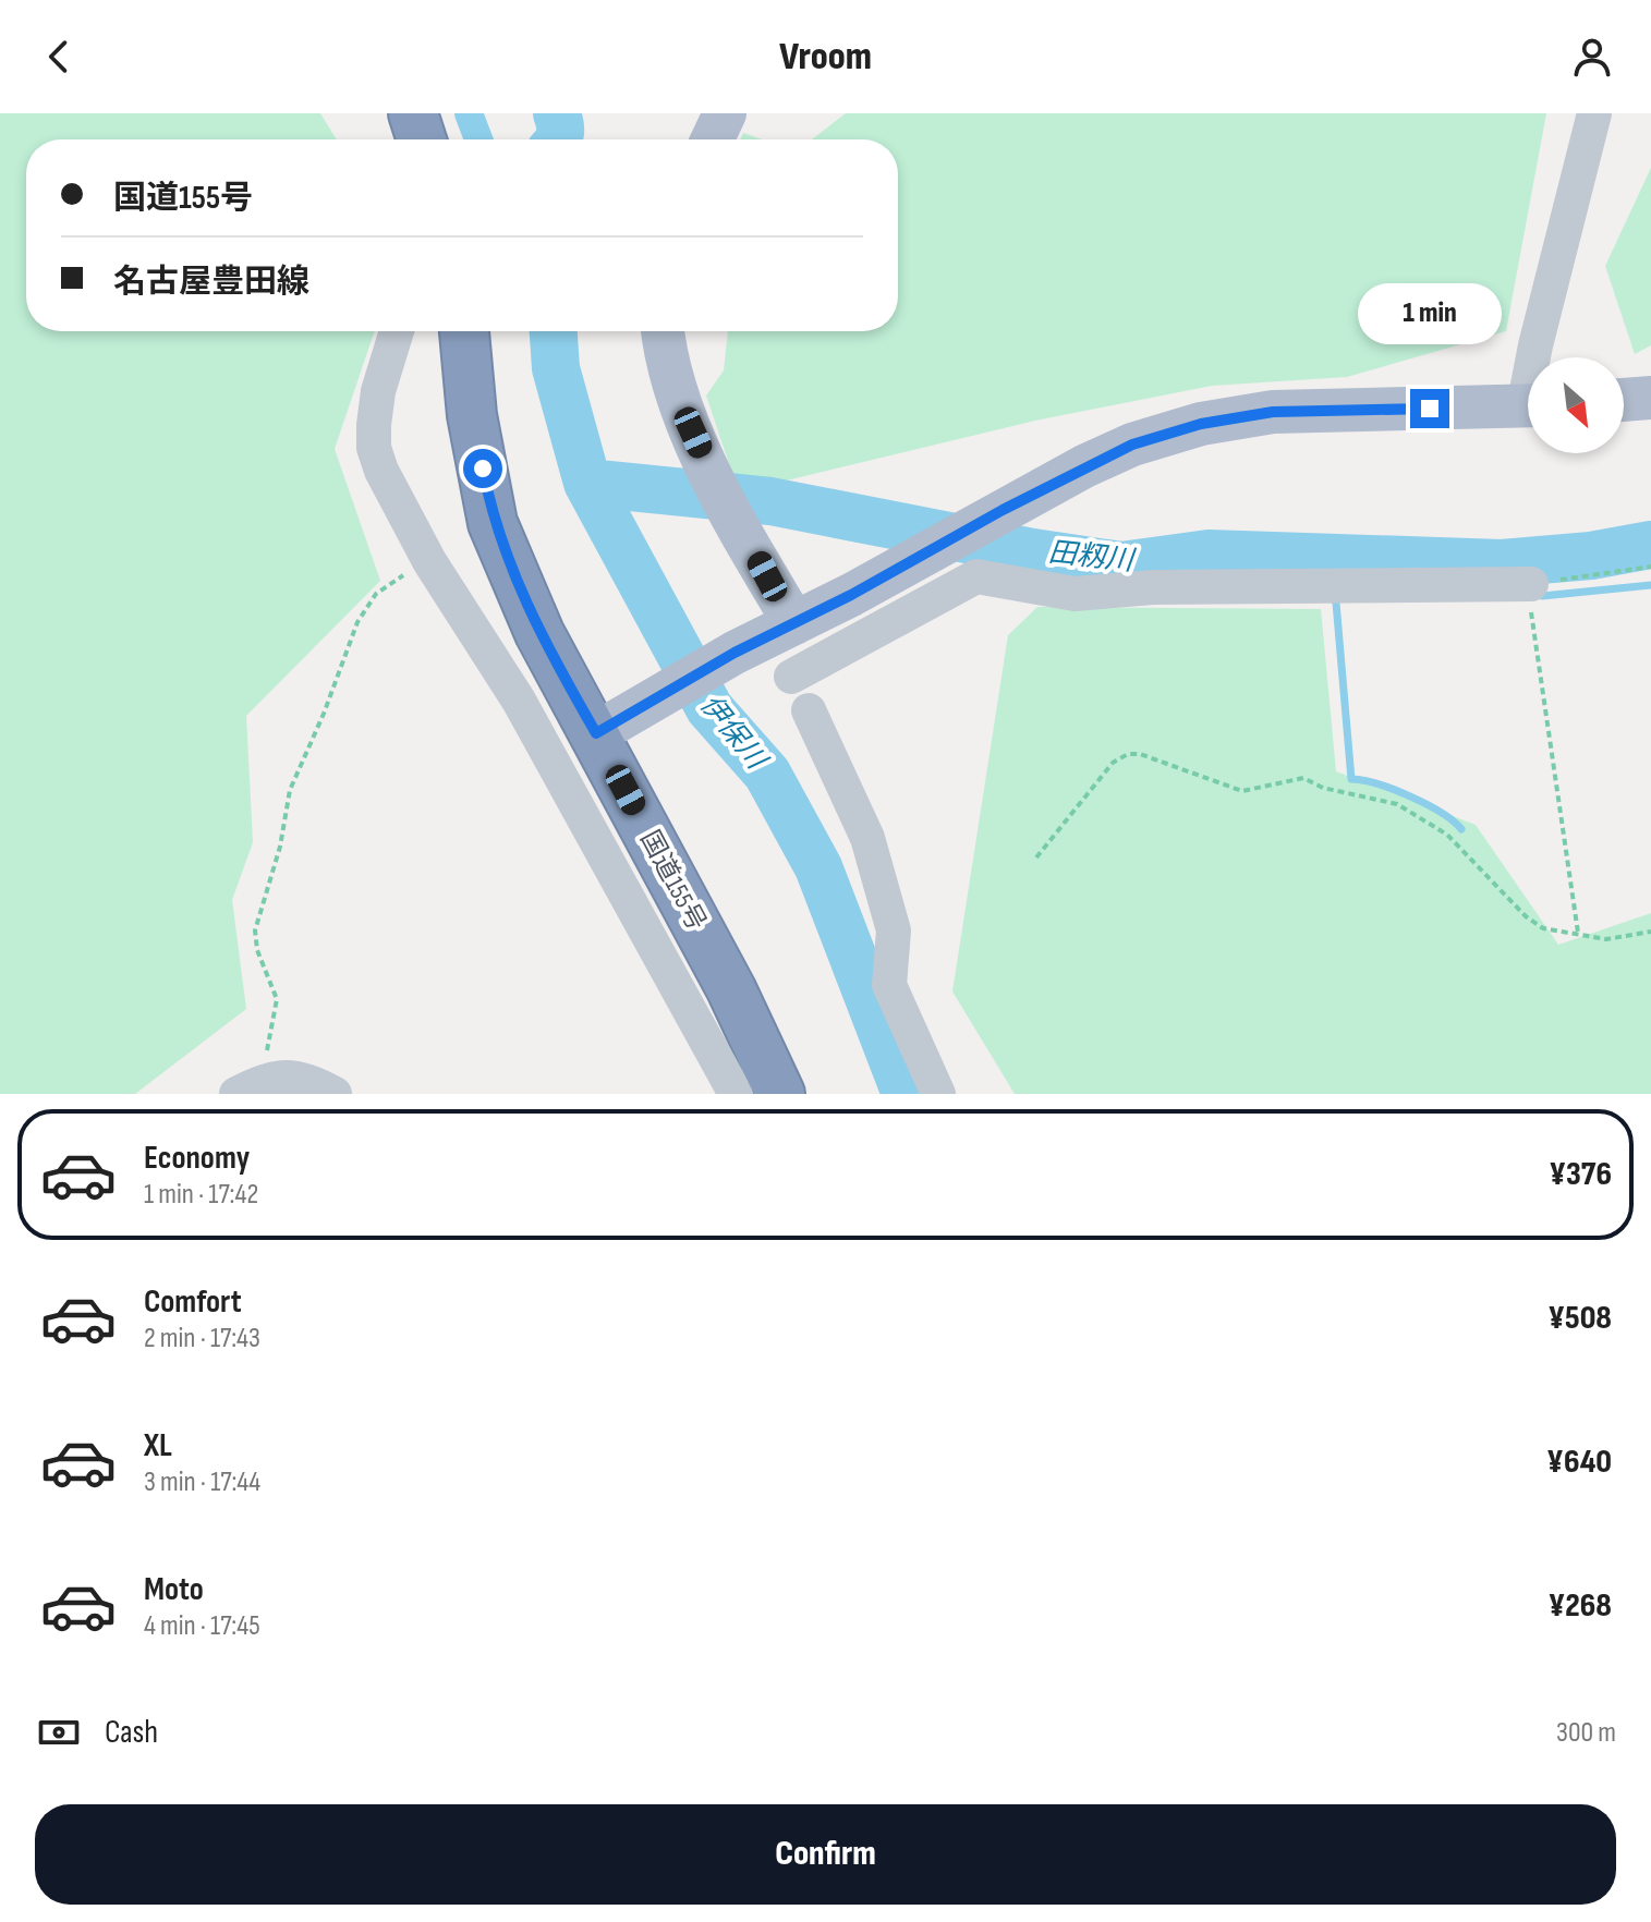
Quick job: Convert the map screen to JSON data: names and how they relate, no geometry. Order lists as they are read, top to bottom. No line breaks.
{"streets":{"highway":["国道155号"]},"water":["田籾川","伊保川"],"north":"bottom right","page":{"header":"Vroom","banner":["国道155号","名古屋豊田線"],"bubble":"1 min","list":[{"name":"Economy","note":"1 min · 17:42","value":"¥376"},{"name":"Comfort","note":"2 min · 17:43","value":"¥508"},{"name":"XL","note":"3 min · 17:44","value":"¥640"},{"name":"Moto","note":"4 min · 17:45","value":"¥268"}],"pay":["Cash","300 m"],"buttons":"Confirm"}}
